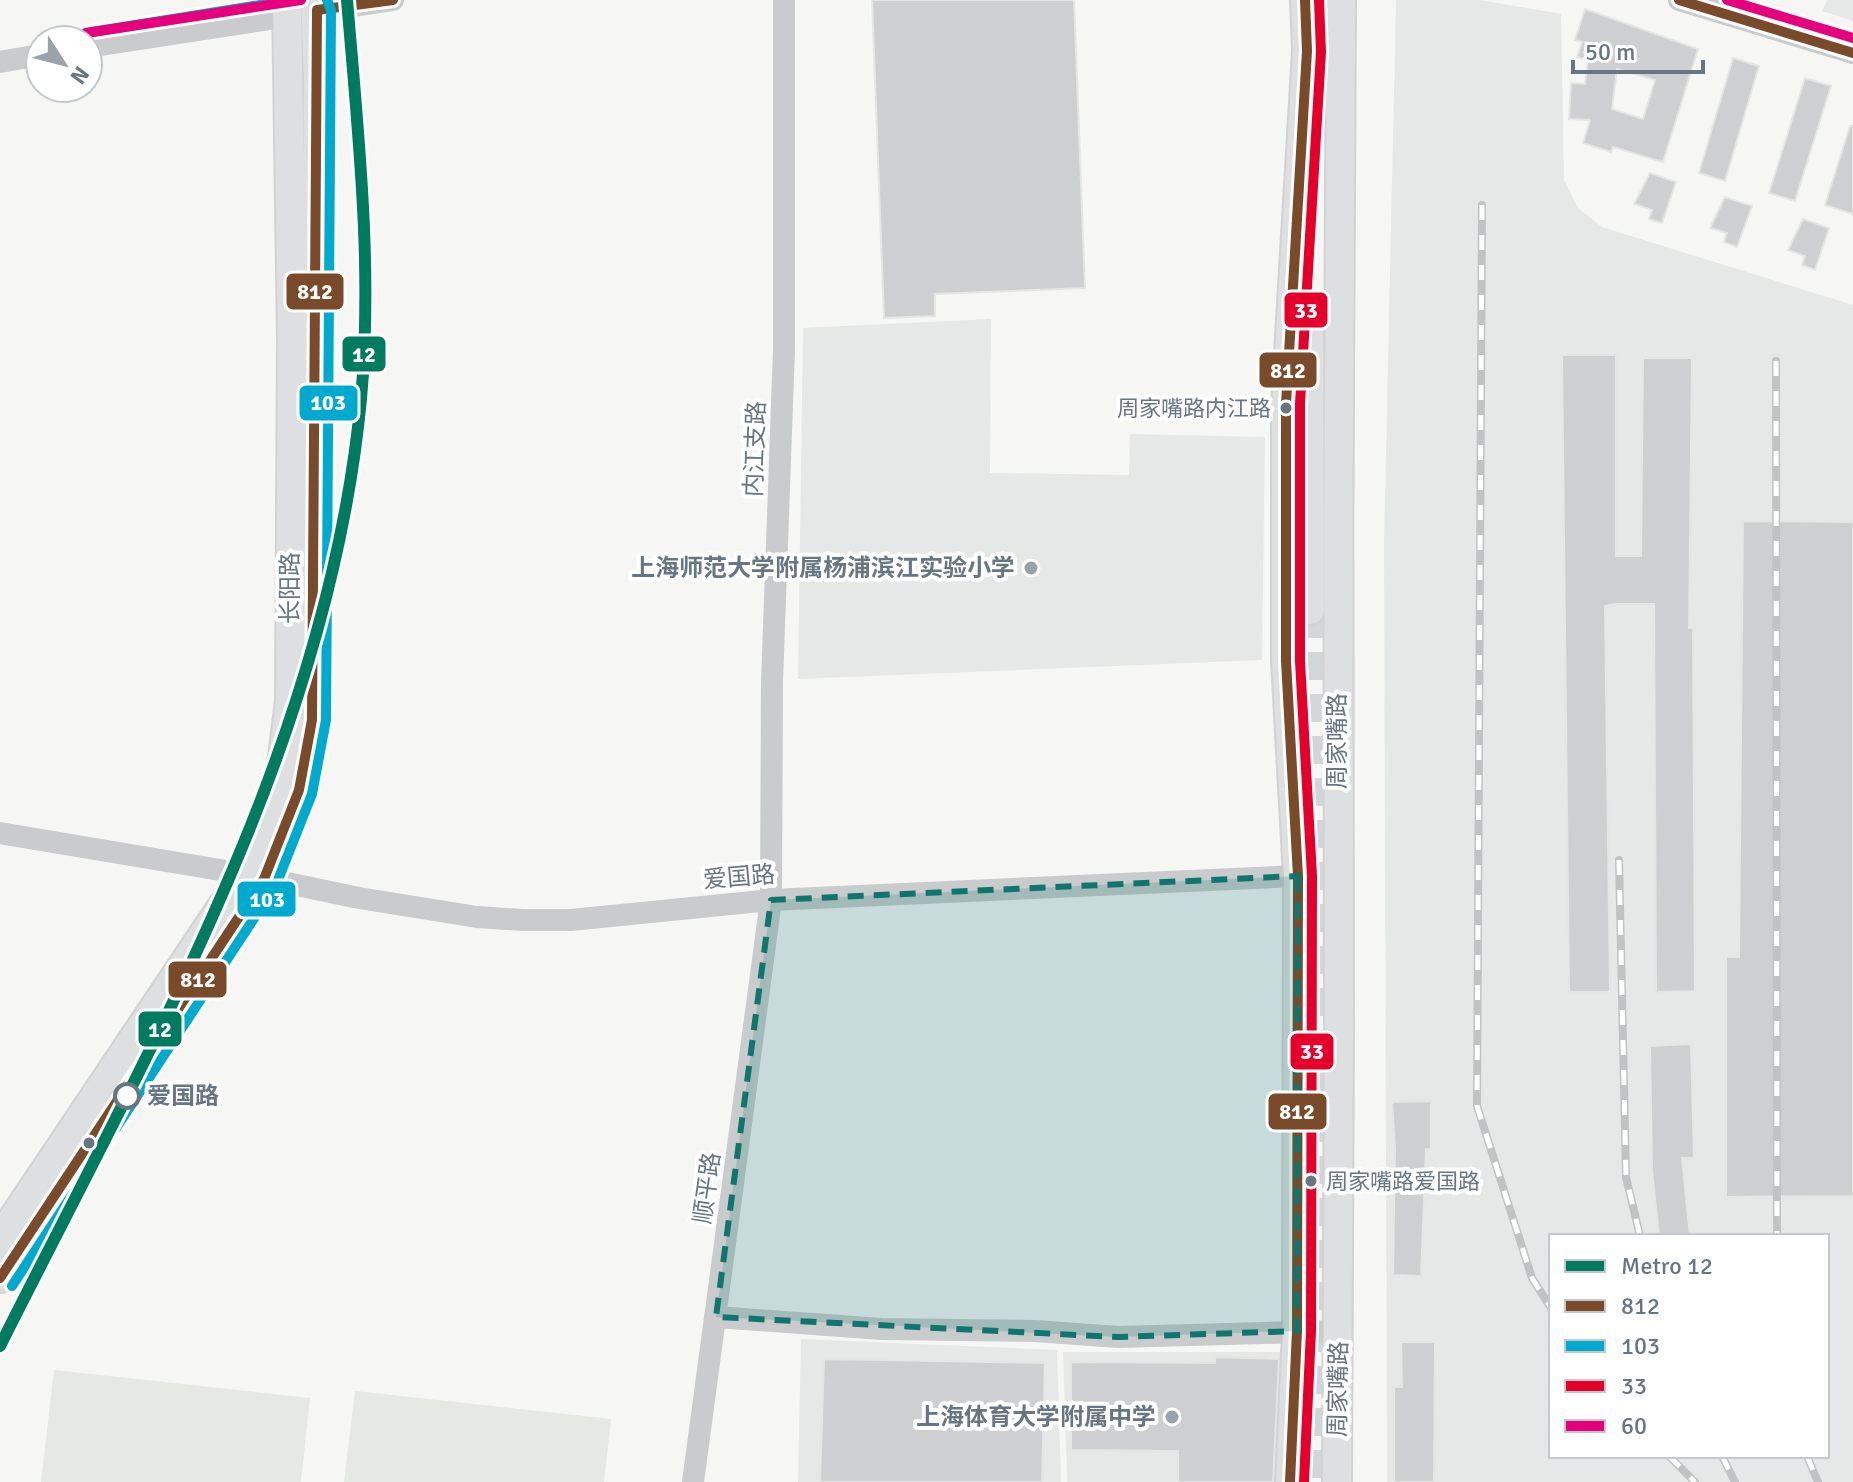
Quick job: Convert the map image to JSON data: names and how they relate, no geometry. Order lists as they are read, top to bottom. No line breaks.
{"streets":{"main road":["长阳路","周家嘴路"],"street":["内江支路","爱国路","顺平路"]},"crossings":[["内江支路","爱国路"],["内江支路","顺平路"],["长阳路","爱国路"],["周家嘴路","爱国路"],["爱国路","顺平路"]],"places":["周家嘴路内江路","上海师范大学附属杨浦滨江实验小学","爱国路","周家嘴路爱国路","上海体育大学附属中学"],"lines":["metro line 12","transit line 812","transit line 103","transit line 33","transit line 60"],"legend":["Metro 12","812","103","33","60"],"scale_bar":"50 m","north":"bottom right"}
